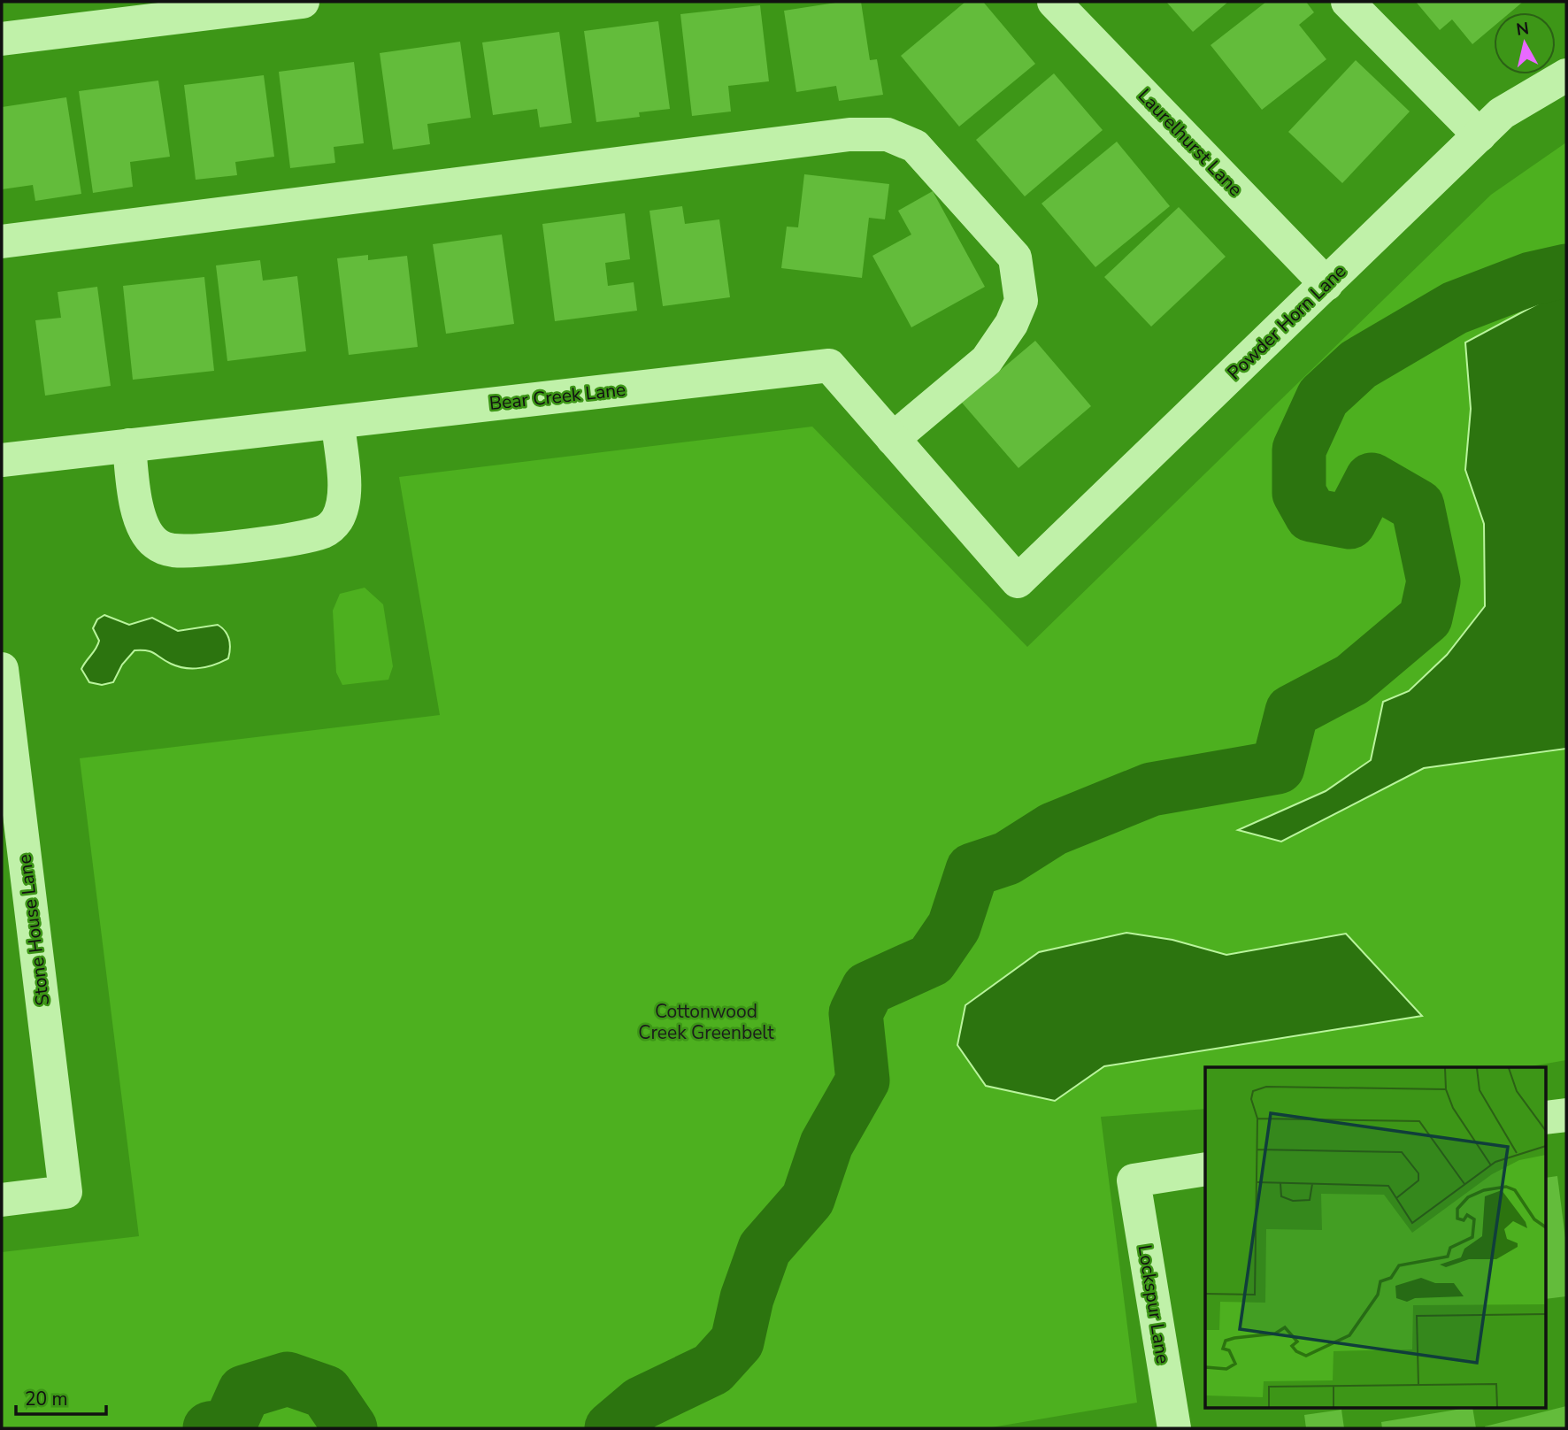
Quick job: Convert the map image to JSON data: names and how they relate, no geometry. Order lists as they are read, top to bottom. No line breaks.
{"streets":{"street":["Laurelhurst Lane","Powder Horn Lane","Bear Creek Lane","Stone House Lane","Lockspur Lane"]},"crossings":[["Laurelhurst Lane","Powder Horn Lane"],["Powder Horn Lane","Bear Creek Lane"]],"parks":["Cottonwood Creek Greenbelt"],"scale_bar":"20 m","north":"top"}
